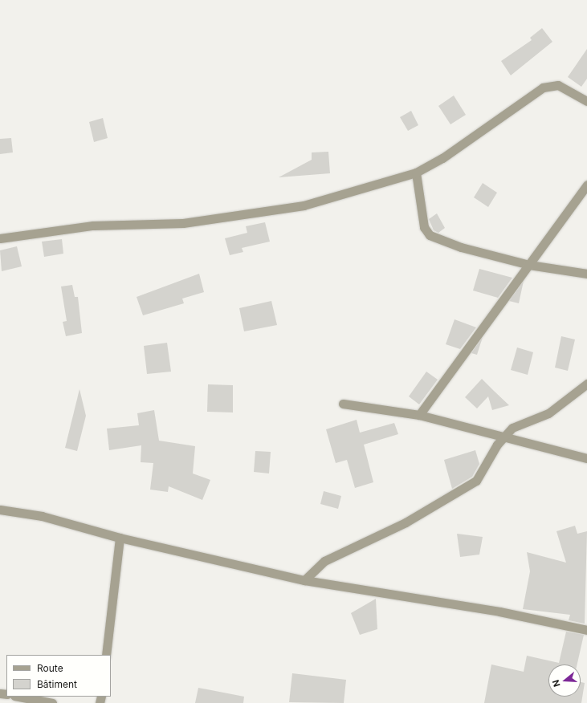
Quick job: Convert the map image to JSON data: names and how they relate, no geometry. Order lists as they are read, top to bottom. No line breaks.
{"legend":["Route","Bâtiment"],"north":"left"}
